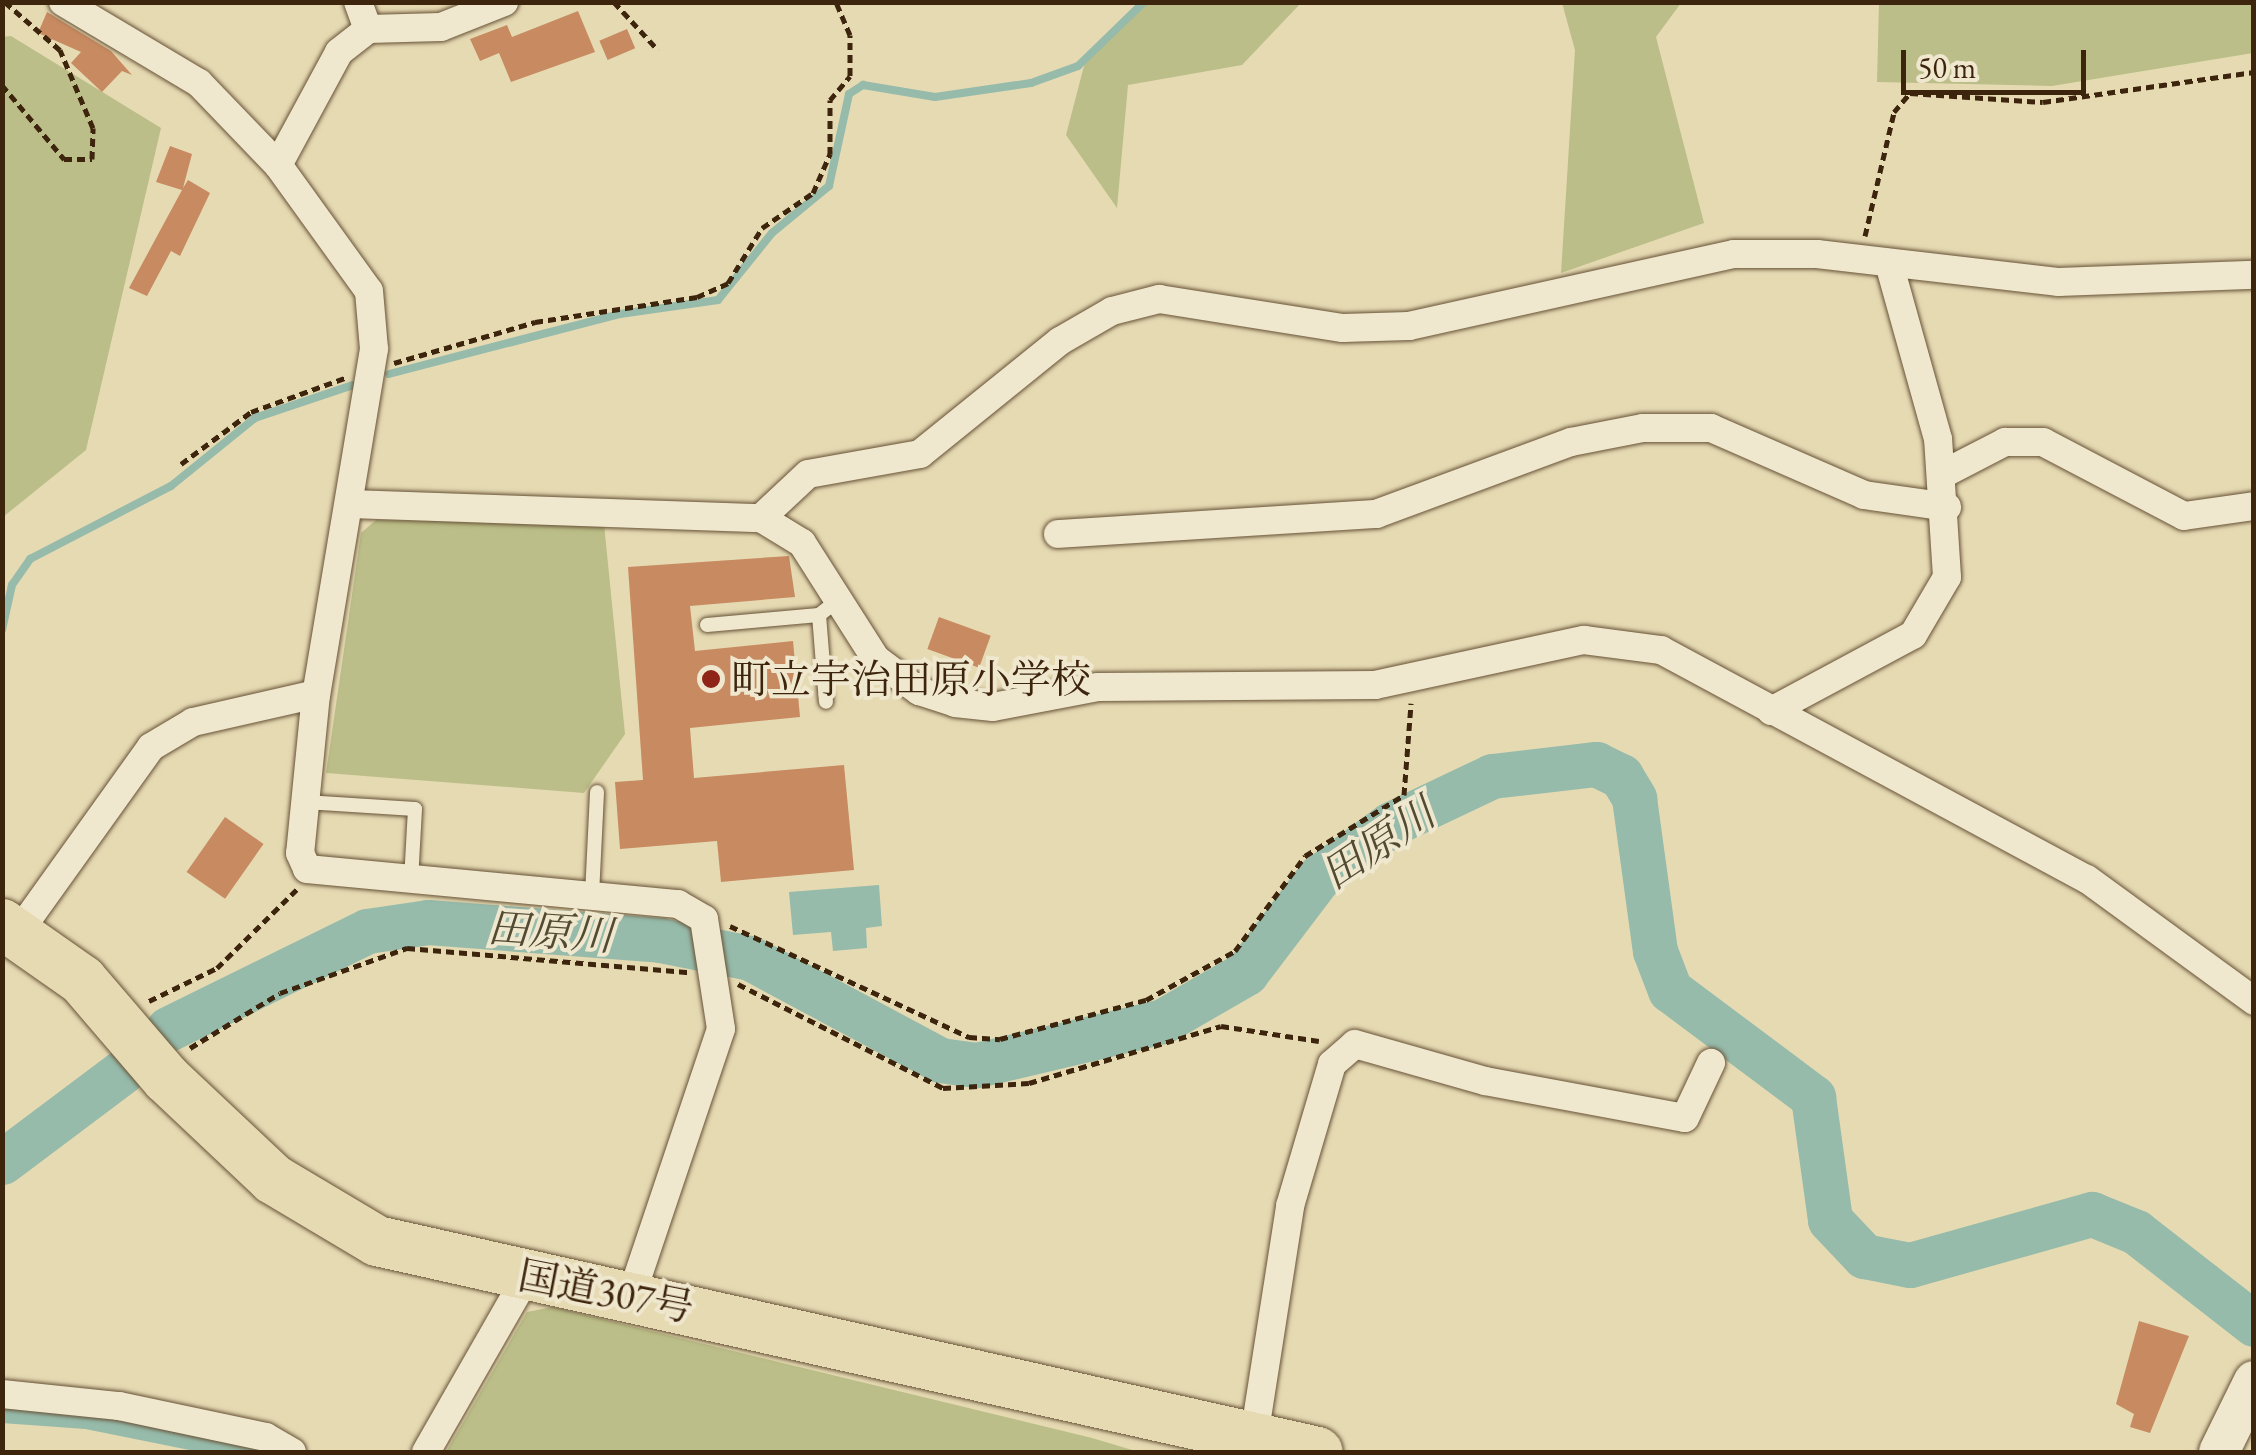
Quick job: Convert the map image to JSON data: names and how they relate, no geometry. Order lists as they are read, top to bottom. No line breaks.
{"streets":{"highway":["国道307号"]},"water":["田原川"],"places":["町立宇治田原小学校"],"scale_bar":"50 m"}
